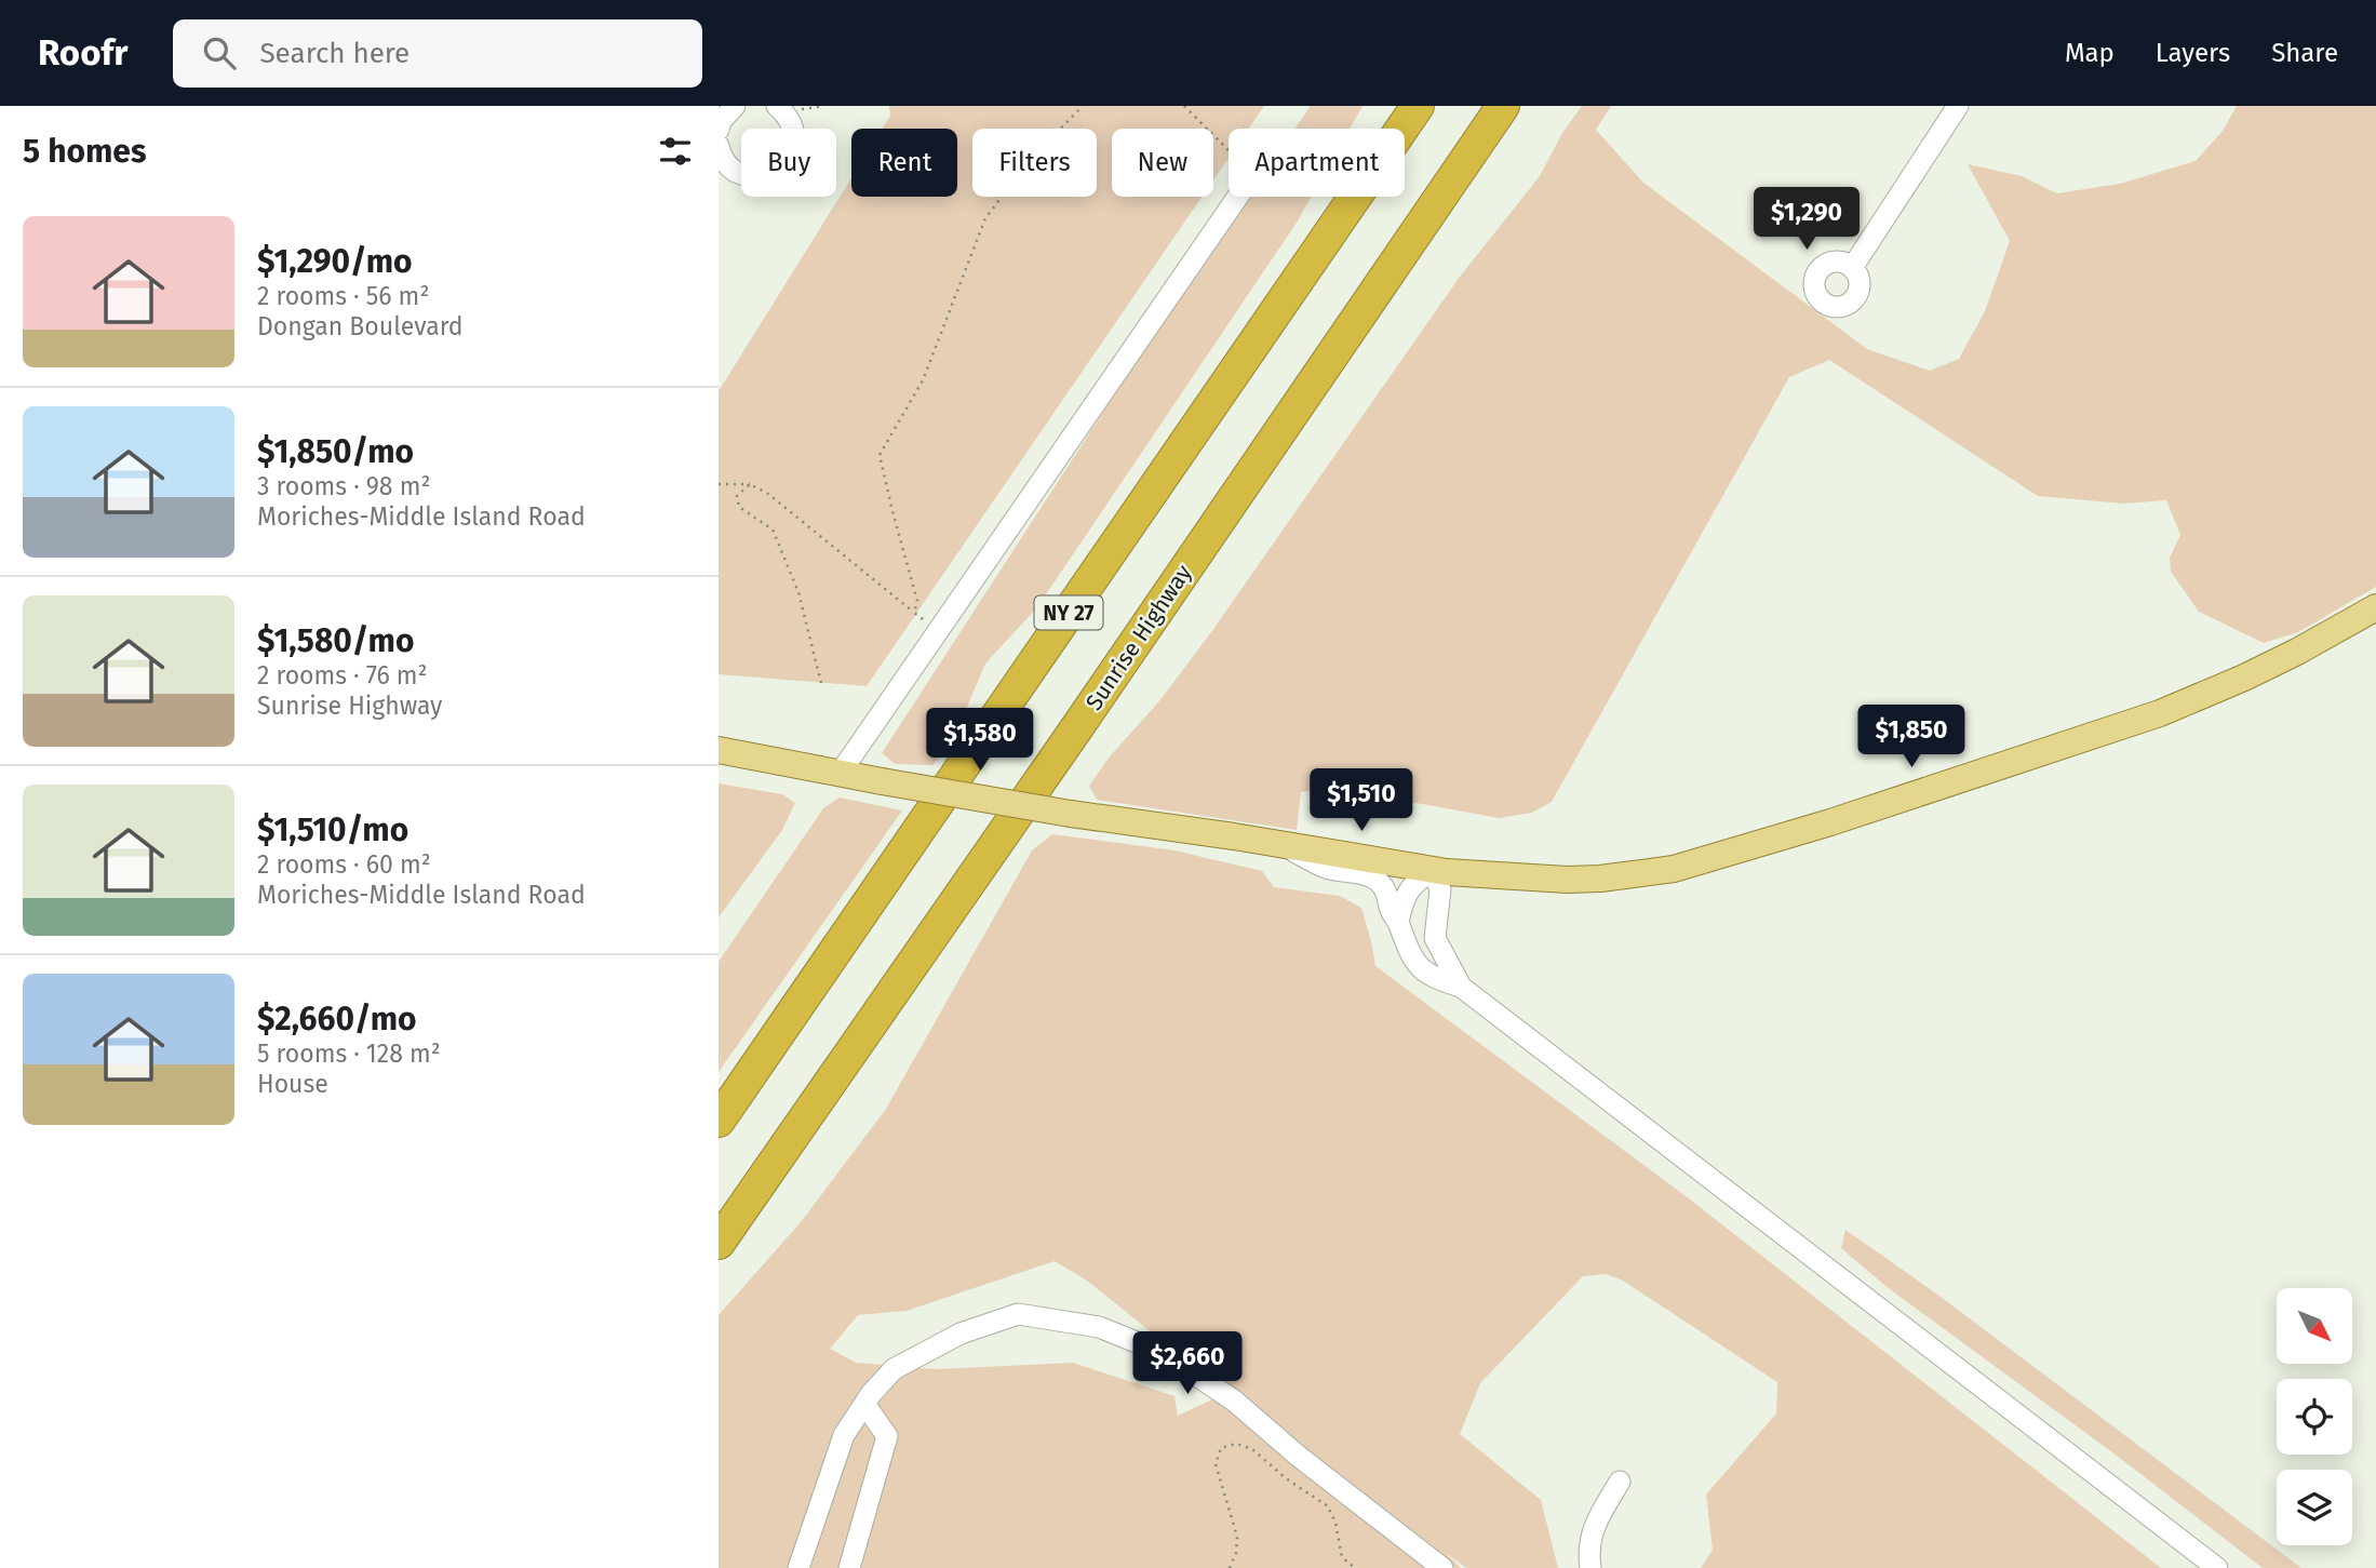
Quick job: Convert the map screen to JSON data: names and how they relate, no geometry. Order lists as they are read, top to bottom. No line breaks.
{"streets":{"highway":["NY 27","Sunrise Highway"]},"north":"bottom right","page":{"header":"Roofr","search":"Search here","nav":["Map","Layers","Share"],"heading":"5 homes","chip":["Buy","Rent","Filters","New","Apartment"],"price":["$1,290","$1,850","$1,580","$1,510","$2,660"],"list":[{"name":"$1,290/mo","note":"2 rooms · 56 m² · Dongan Boulevard"},{"name":"$1,850/mo","note":"3 rooms · 98 m² · Moriches-Middle Island Road"},{"name":"$1,580/mo","note":"2 rooms · 76 m² · Sunrise Highway"},{"name":"$1,510/mo","note":"2 rooms · 60 m² · Moriches-Middle Island Road"},{"name":"$2,660/mo","note":"5 rooms · 128 m² · House"}]}}
